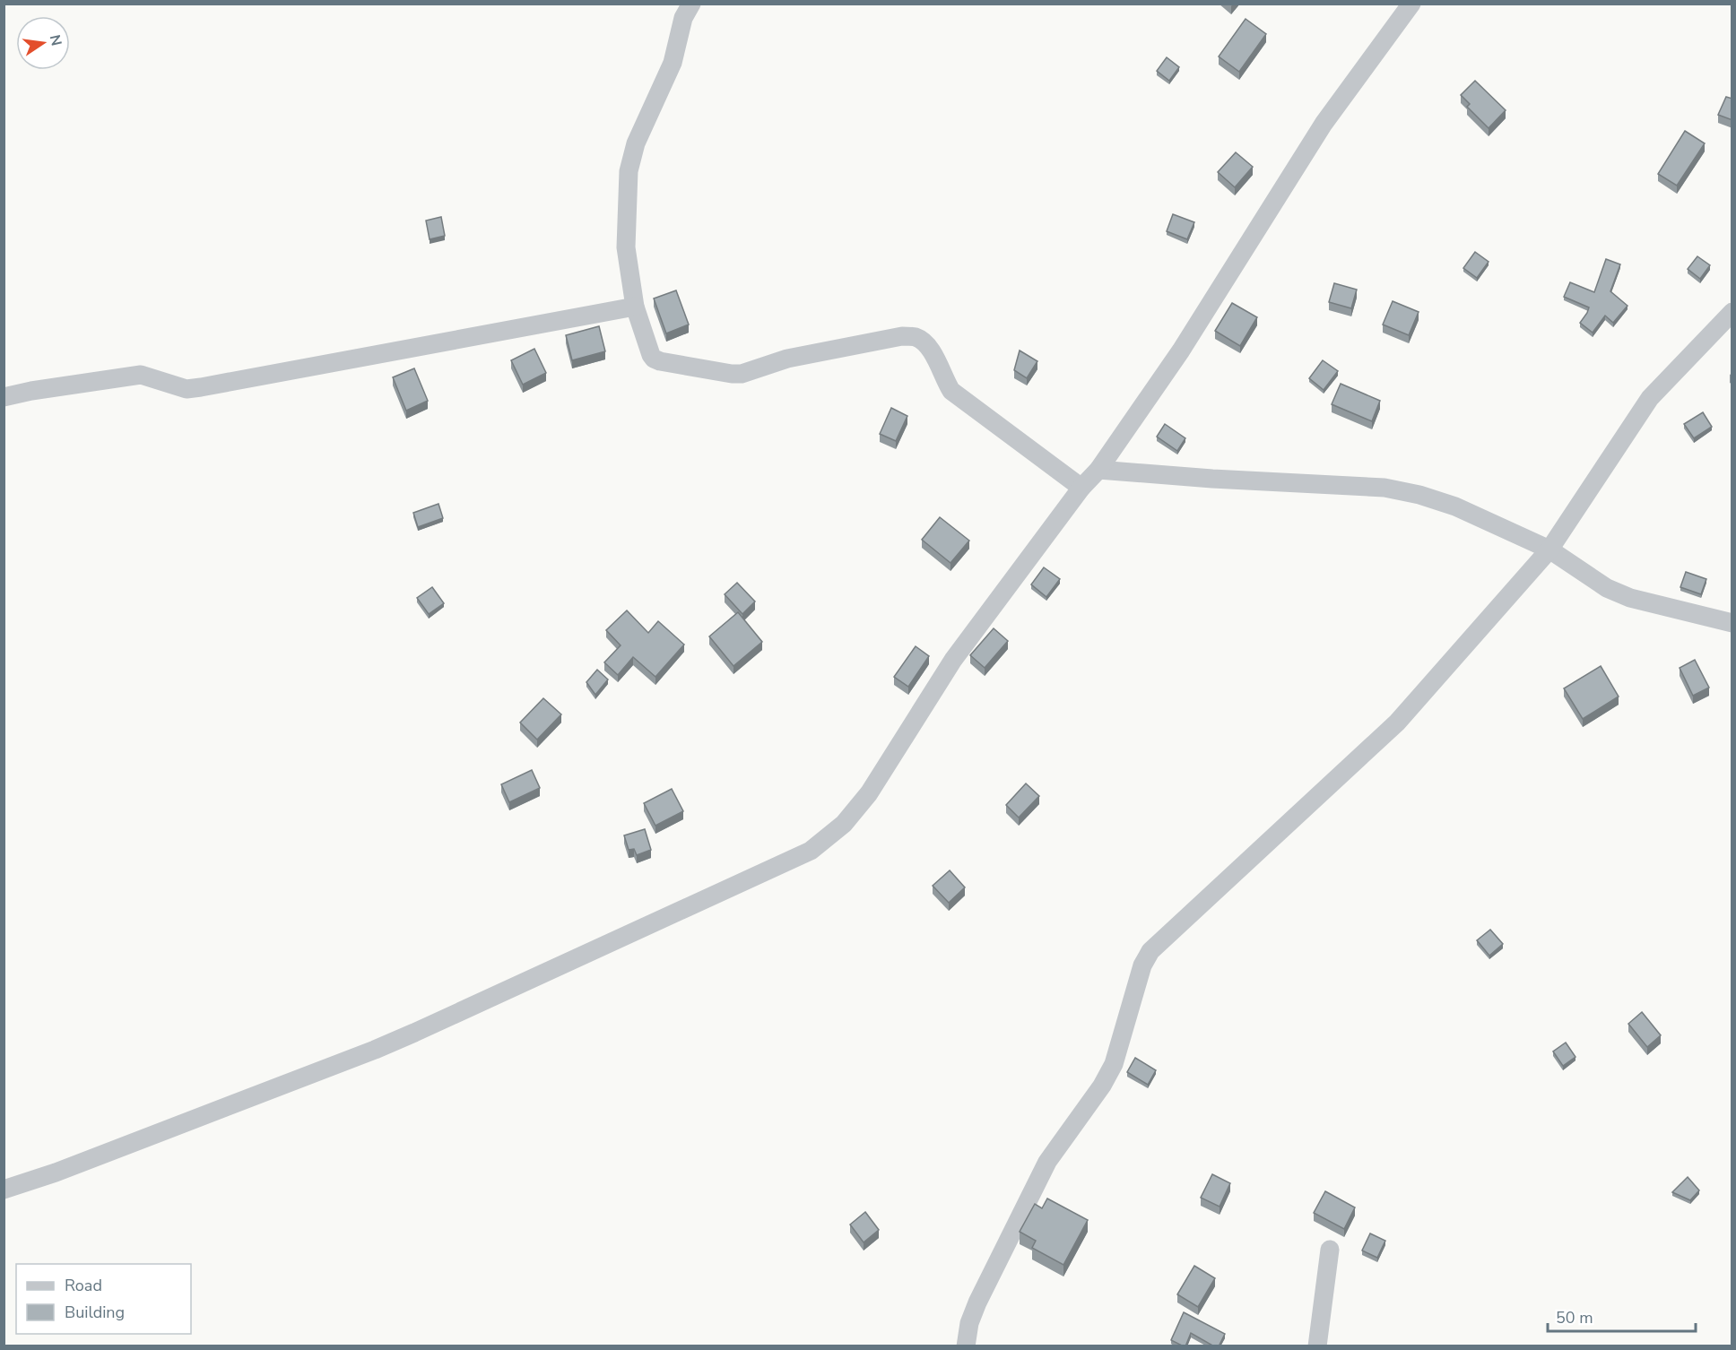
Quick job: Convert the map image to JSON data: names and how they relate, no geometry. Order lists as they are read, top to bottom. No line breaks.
{"legend":["Road","Building"],"scale_bar":"50 m","north":"right"}
